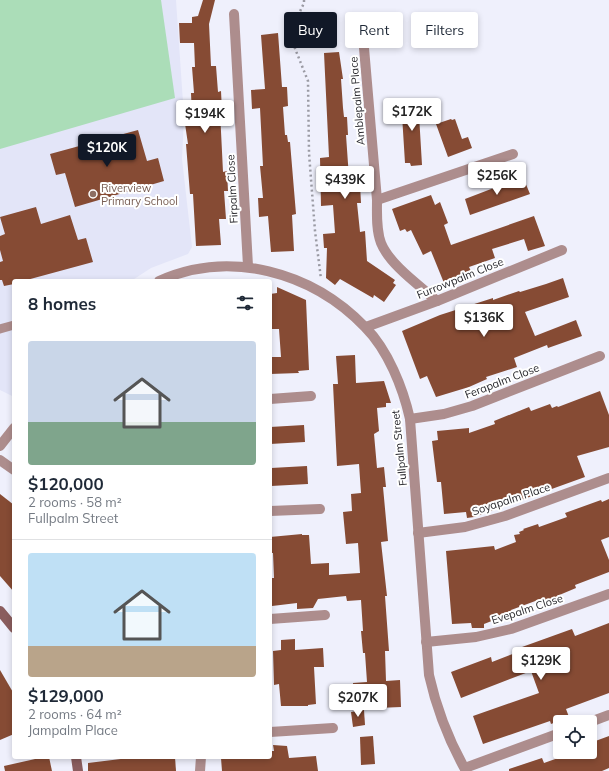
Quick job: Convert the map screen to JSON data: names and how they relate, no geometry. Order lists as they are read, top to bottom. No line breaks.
{"streets":{"street":["Amblepalm Place","Firpalm Close","Furrowpalm Close","Ferapalm Close","Fullpalm Street","Soyapalm Place","Evepalm Close"]},"crossings":[["Amblepalm Place","Furrowpalm Close"],["Firpalm Close","Fullpalm Street"],["Furrowpalm Close","Fullpalm Street"],["Ferapalm Close","Fullpalm Street"],["Fullpalm Street","Soyapalm Place"],["Fullpalm Street","Evepalm Close"]],"places":["Riverview Primary School"],"page":{"chip":["Buy","Rent","Filters"],"price":["$172K","$194K","$120K","$256K","$439K","$136K","$129K","$207K"],"heading":"8 homes","list":[{"name":"$120,000","note":"2 rooms · 58 m² · Fullpalm Street"},{"name":"$129,000","note":"2 rooms · 64 m² · Jampalm Place"}]}}
